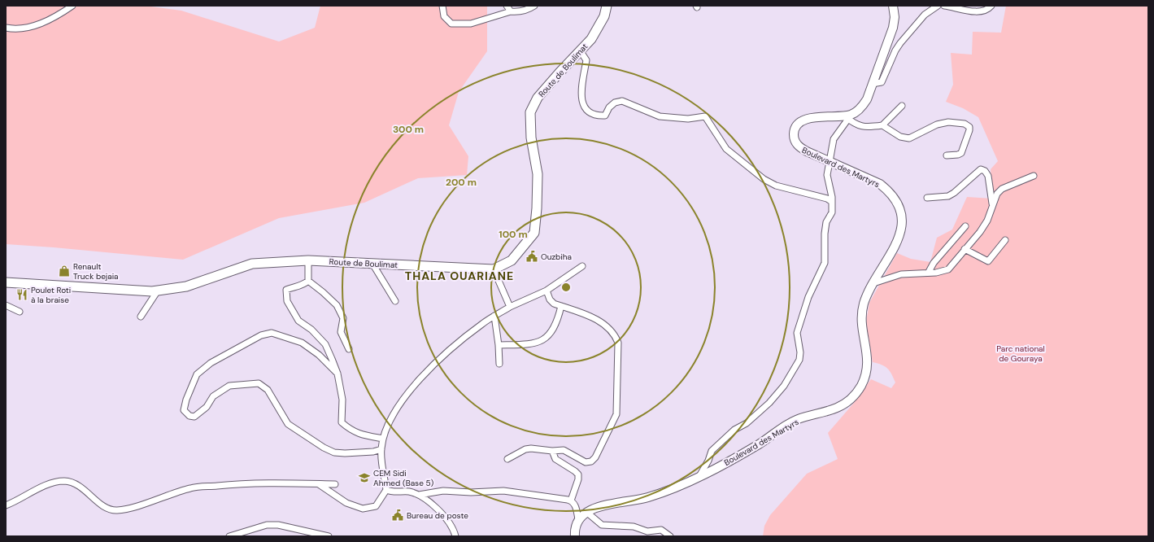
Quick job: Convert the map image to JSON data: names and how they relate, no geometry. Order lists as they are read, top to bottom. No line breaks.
{"streets":{"main road":["Route de Boulimat","Boulevard des Martyrs"]},"districts":["THALA OUARIANE"],"parks":["Parc national de Gouraya"],"places":{"public building":["Ouzbiha","Bureau de poste"],"shop":["Renault Truck bejaia"],"restaurant":["Poulet Roti à la braise"],"school or university":["CEM Sidi Ahmed (Base 5)"]},"rings":["300 m","200 m","100 m"]}
